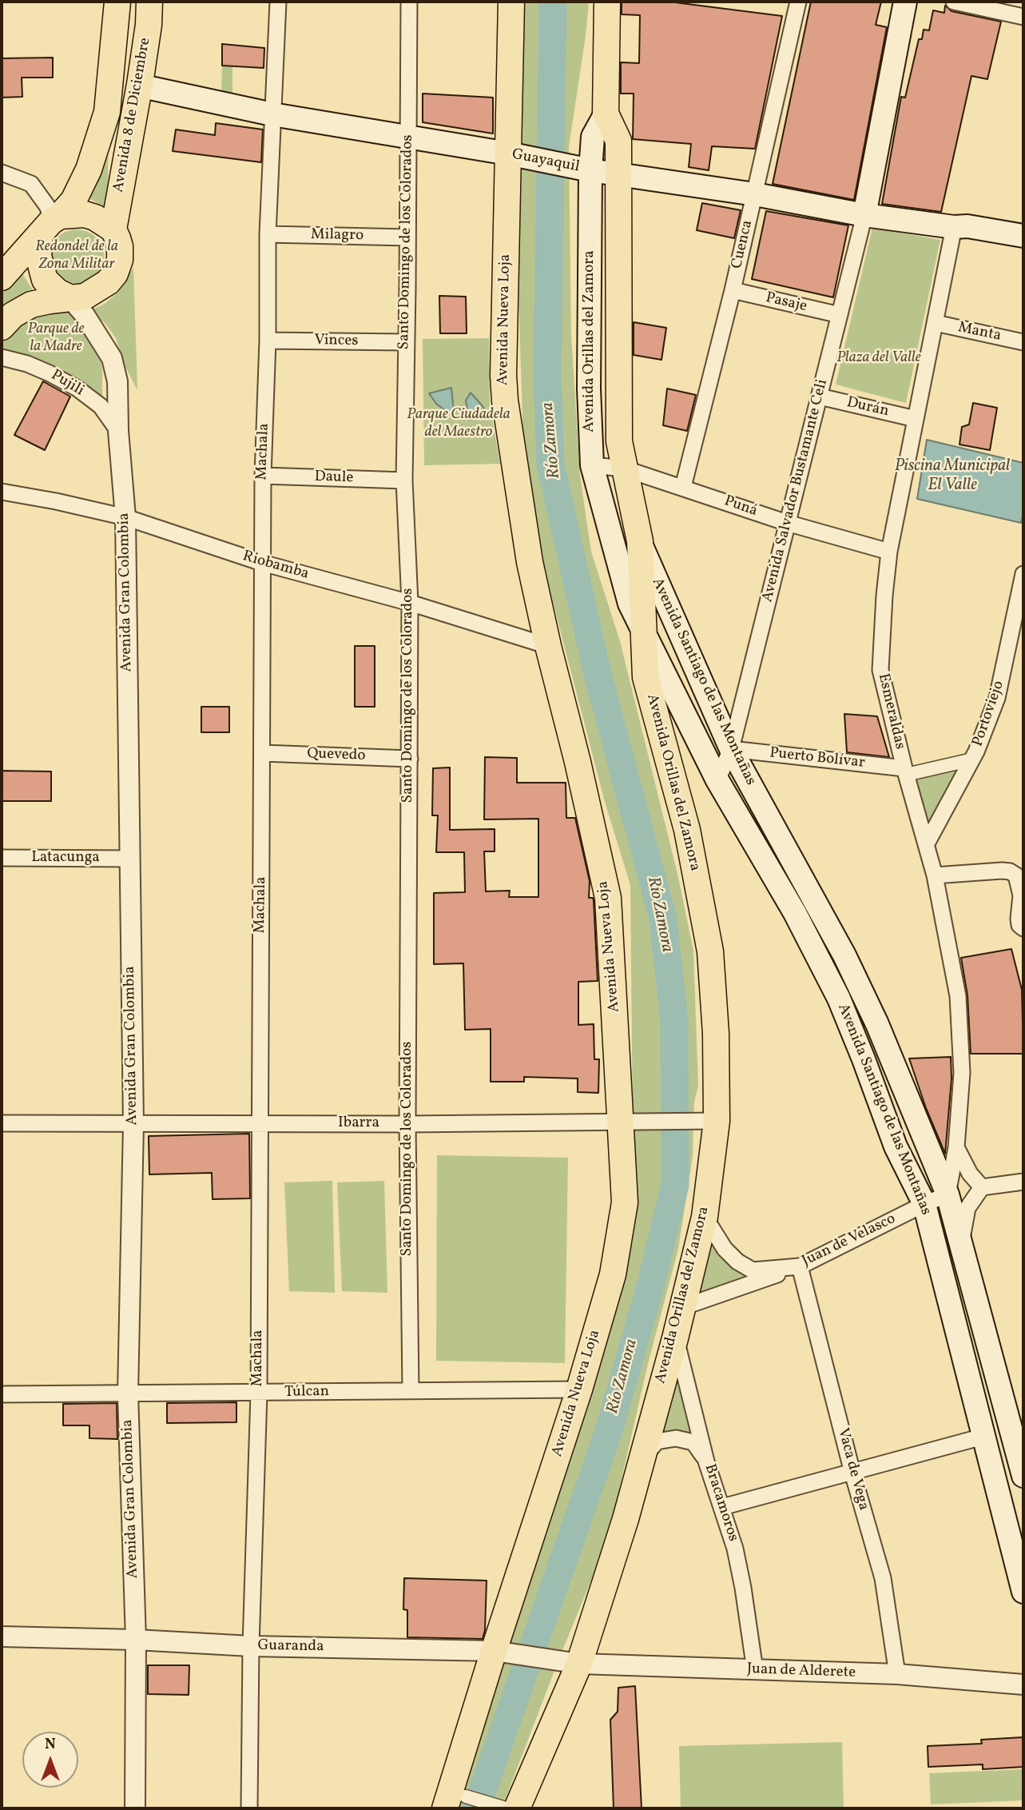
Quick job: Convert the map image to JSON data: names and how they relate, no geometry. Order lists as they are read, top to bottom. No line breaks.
{"streets":{"main road":["Avenida 8 de Diciembre","Guayaquil","Avenida Nueva Loja","Avenida Orillas del Zamora","Avenida Salvador Bustamante Celi","Avenida Santiago de las Montañas"],"street":["Milagro","Santo Domingo de los Colorados","Cuenca","Pasaje","Manta","Vinces","Pujili","Durán","Machala","Daule","Puná","Riobamba","Avenida Gran Colombia","Esmeraldas","Portoviejo","Quevedo","Puerto Bolívar","Latacunga","Ibarra","Juan de Velasco","Túlcan","Vaca de Vega","Bracamoros","Guaranda","Juan de Alderete"]},"crossings":[["Avenida 8 de Diciembre","Guayaquil"],["Avenida 8 de Diciembre","Avenida Gran Colombia"],["Guayaquil","Santo Domingo de los Colorados"],["Guayaquil","Cuenca"],["Guayaquil","Avenida Nueva Loja"],["Guayaquil","Avenida Orillas del Zamora"],["Guayaquil","Machala"],["Guayaquil","Avenida Salvador Bustamante Celi"],["Guayaquil","Esmeraldas"],["Milagro","Santo Domingo de los Colorados"],["Milagro","Machala"],["Santo Domingo de los Colorados","Vinces"],["Santo Domingo de los Colorados","Daule"],["Santo Domingo de los Colorados","Riobamba"],["Santo Domingo de los Colorados","Quevedo"],["Santo Domingo de los Colorados","Ibarra"],["Santo Domingo de los Colorados","Túlcan"],["Cuenca","Pasaje"],["Cuenca","Puná"],["Pasaje","Avenida Salvador Bustamante Celi"],["Avenida Nueva Loja","Riobamba"],["Avenida Nueva Loja","Ibarra"],["Avenida Nueva Loja","Túlcan"],["Avenida Nueva Loja","Guaranda"],["Manta","Esmeraldas"],["Vinces","Machala"],["Avenida Orillas del Zamora","Puná"],["Avenida Orillas del Zamora","Avenida Santiago de las Montañas"],["Avenida Orillas del Zamora","Ibarra"],["Avenida Orillas del Zamora","Juan de Velasco"],["Avenida Orillas del Zamora","Bracamoros"],["Avenida Orillas del Zamora","Guaranda"],["Avenida Orillas del Zamora","Juan de Alderete"],["Pujili","Avenida Gran Colombia"],["Durán","Avenida Salvador Bustamante Celi"],["Durán","Esmeraldas"],["Machala","Daule"],["Machala","Riobamba"],["Machala","Quevedo"],["Machala","Ibarra"],["Machala","Túlcan"],["Machala","Guaranda"],["Avenida Salvador Bustamante Celi","Puná"],["Avenida Salvador Bustamante Celi","Avenida Santiago de las Montañas"],["Avenida Salvador Bustamante Celi","Puerto Bolívar"],["Puná","Esmeraldas"],["Riobamba","Avenida Gran Colombia"],["Avenida Gran Colombia","Latacunga"],["Avenida Gran Colombia","Ibarra"],["Avenida Gran Colombia","Túlcan"],["Avenida Gran Colombia","Guaranda"],["Avenida Santiago de las Montañas","Esmeraldas"],["Avenida Santiago de las Montañas","Puerto Bolívar"],["Avenida Santiago de las Montañas","Juan de Velasco"],["Esmeraldas","Portoviejo"],["Esmeraldas","Puerto Bolívar"],["Esmeraldas","Juan de Velasco"],["Juan de Velasco","Vaca de Vega"],["Vaca de Vega","Juan de Alderete"],["Bracamoros","Juan de Alderete"],["Guaranda","Juan de Alderete"]],"water":["Río Zamora","Piscina Municipal El Valle"],"parks":["Redondel de la Zona Militar","Parque de la Madre","Plaza del Valle","Parque Ciudadela del Maestro"],"north":"top"}
